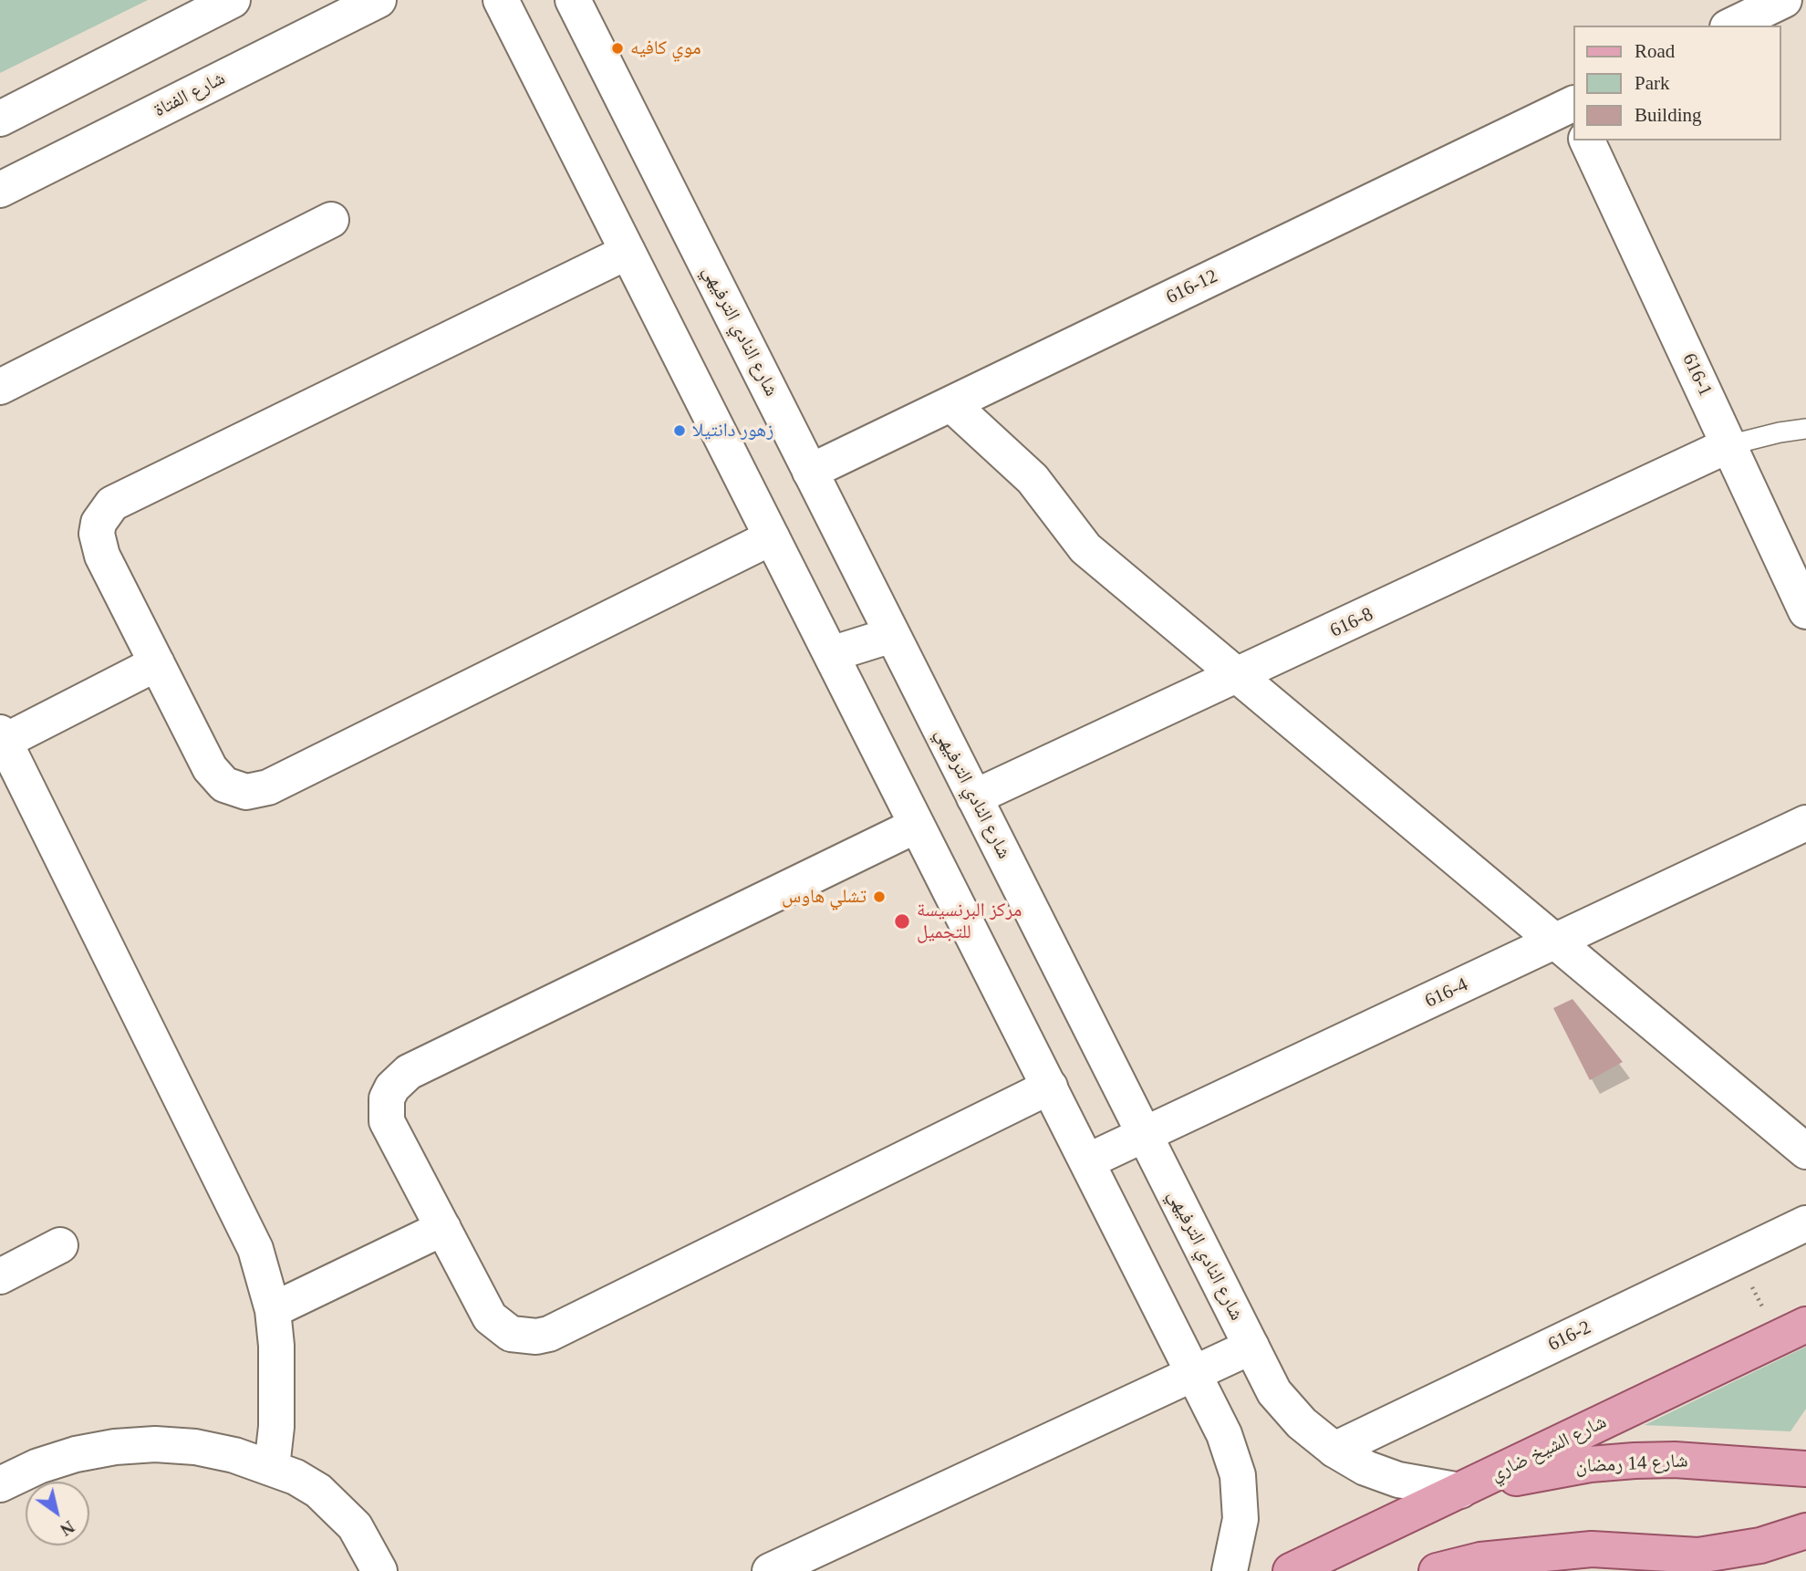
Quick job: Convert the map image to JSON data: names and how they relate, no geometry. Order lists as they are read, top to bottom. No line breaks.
{"streets":{"main road":["شارع الشيخ ضاري","شارع 14 رمضان"],"street":["شارع الفتاة","616-12","شارع النادي الترفيهي","616-1","616-8","616-4","616-2"]},"crossings":[["616-12","شارع النادي الترفيهي"],["شارع النادي الترفيهي","616-8"],["شارع النادي الترفيهي","616-4"],["شارع النادي الترفيهي","616-2"],["شارع النادي الترفيهي","شارع الشيخ ضاري"],["شارع النادي الترفيهي","شارع 14 رمضان"],["616-1","616-8"],["شارع الشيخ ضاري","شارع 14 رمضان"]],"places":["موي كافيه","زهور دانتيلا","تشلي هاوس","مركز البرنسيسة للتجميل"],"legend":["Road","Park","Building"],"north":"bottom right"}
